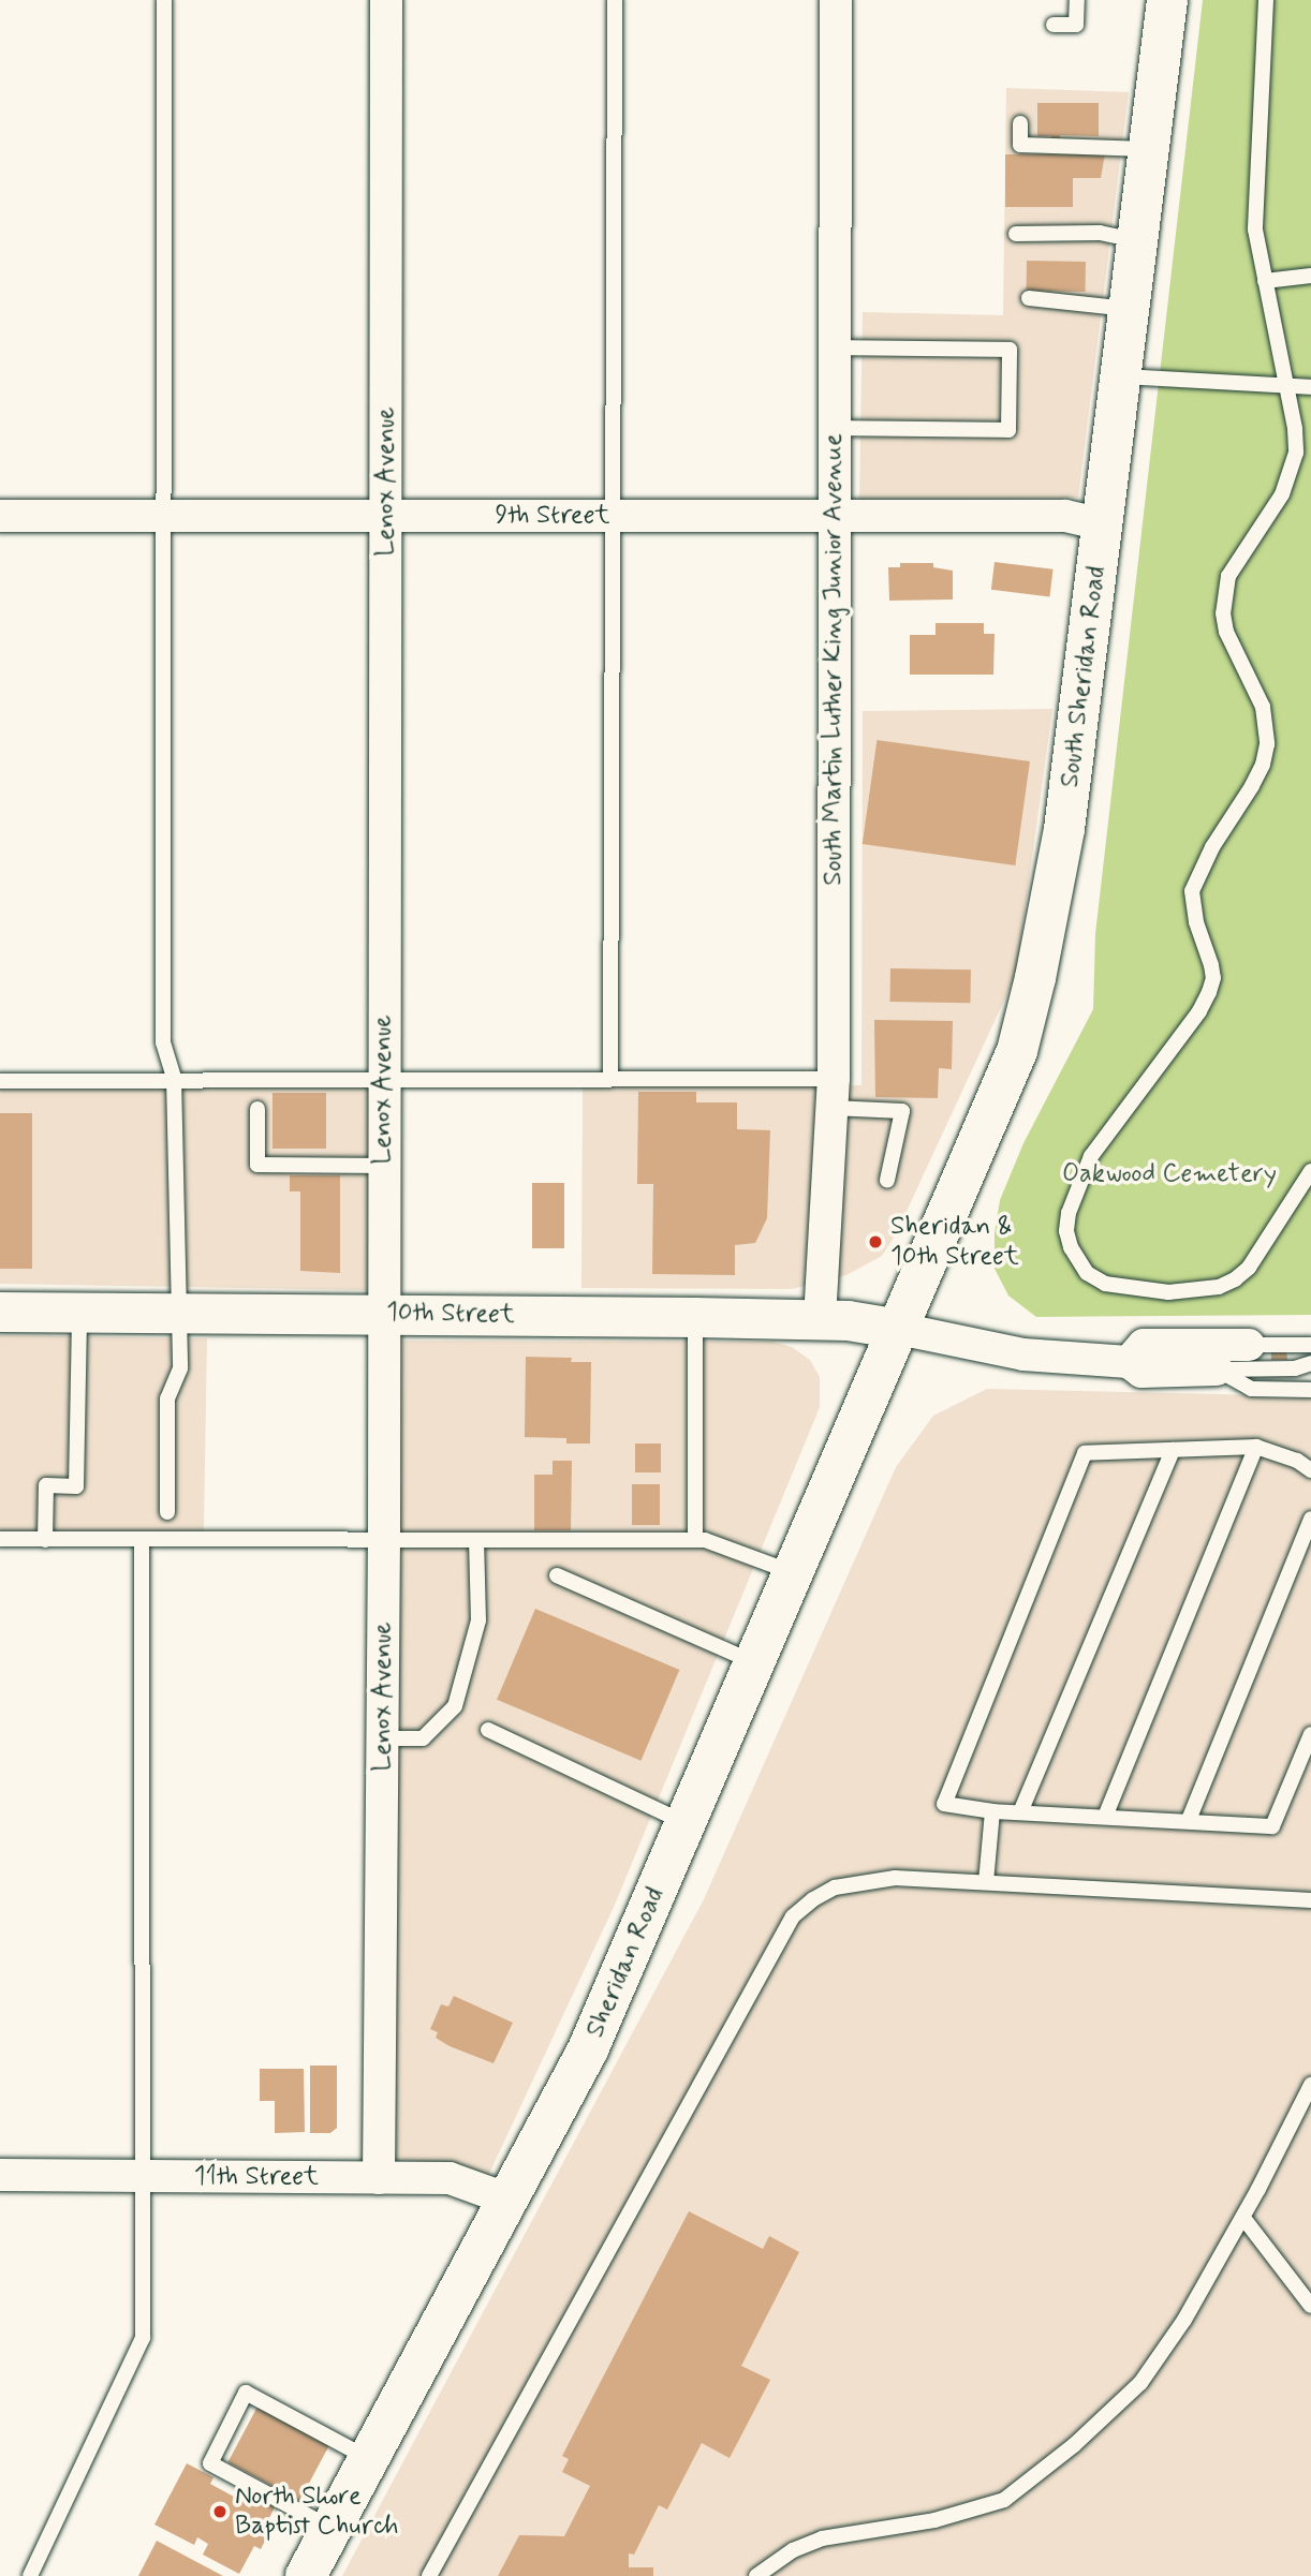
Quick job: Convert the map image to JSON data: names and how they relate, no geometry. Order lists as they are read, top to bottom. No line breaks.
{"streets":{"highway":["South Sheridan Road","Sheridan Road"],"street":["Lenox Avenue","9th Street","South Martin Luther King Junior Avenue","10th Street","11th Street"]},"crossings":[["Lenox Avenue","9th Street"],["Lenox Avenue","10th Street"],["Lenox Avenue","11th Street"],["9th Street","South Martin Luther King Junior Avenue"],["9th Street","South Sheridan Road"],["South Martin Luther King Junior Avenue","10th Street"],["South Sheridan Road","10th Street"],["South Sheridan Road","Sheridan Road"],["10th Street","Sheridan Road"],["Sheridan Road","11th Street"]],"parks":["Oakwood Cemetery"],"places":["Sheridan & 10th Street","North Shore Baptist Church"]}
